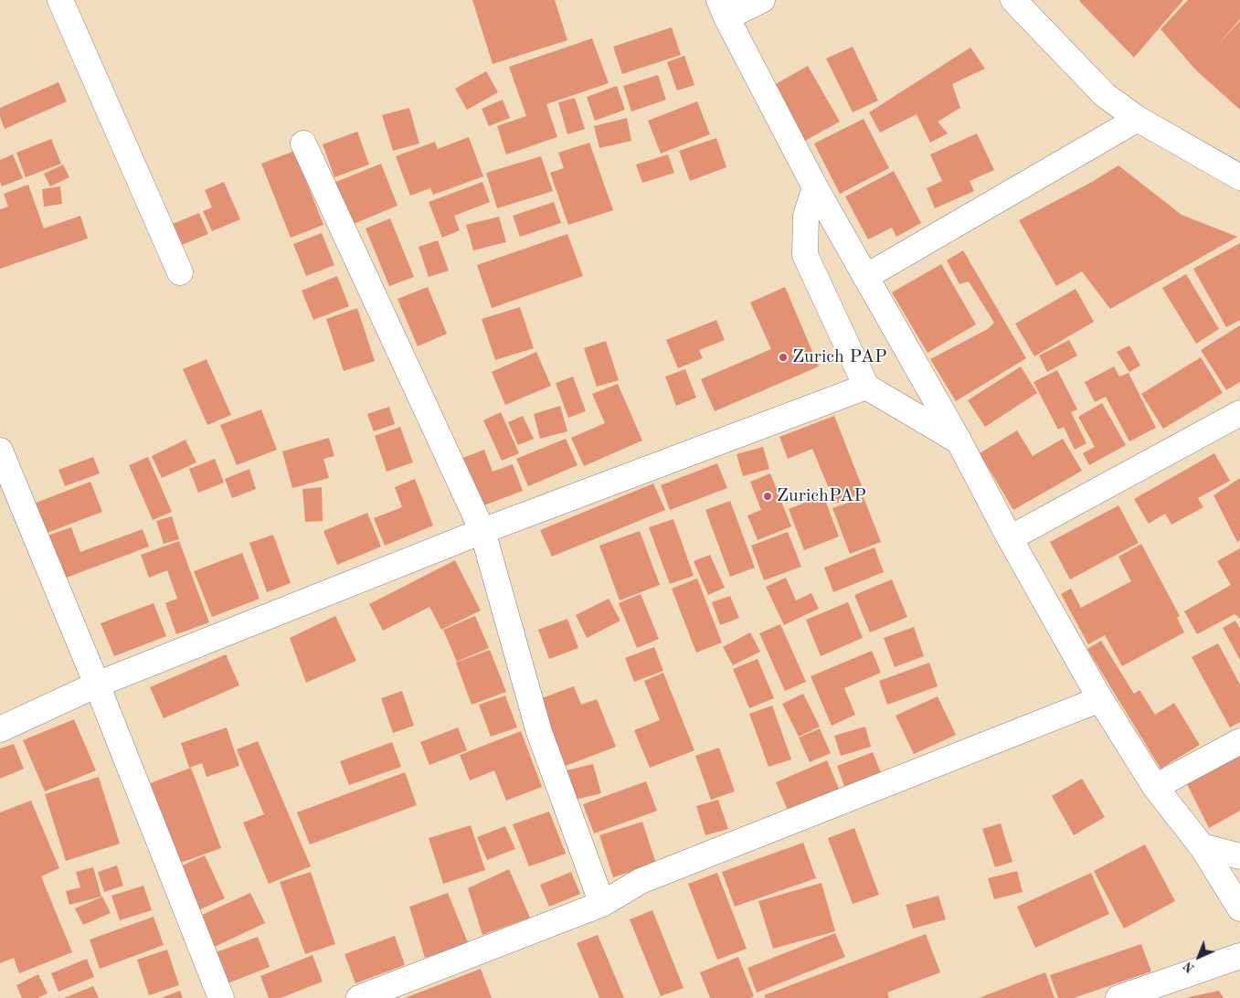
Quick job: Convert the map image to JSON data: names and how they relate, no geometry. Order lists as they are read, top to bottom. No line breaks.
{"places":["Zurich PAP","ZurichPAP"],"north":"bottom left"}
